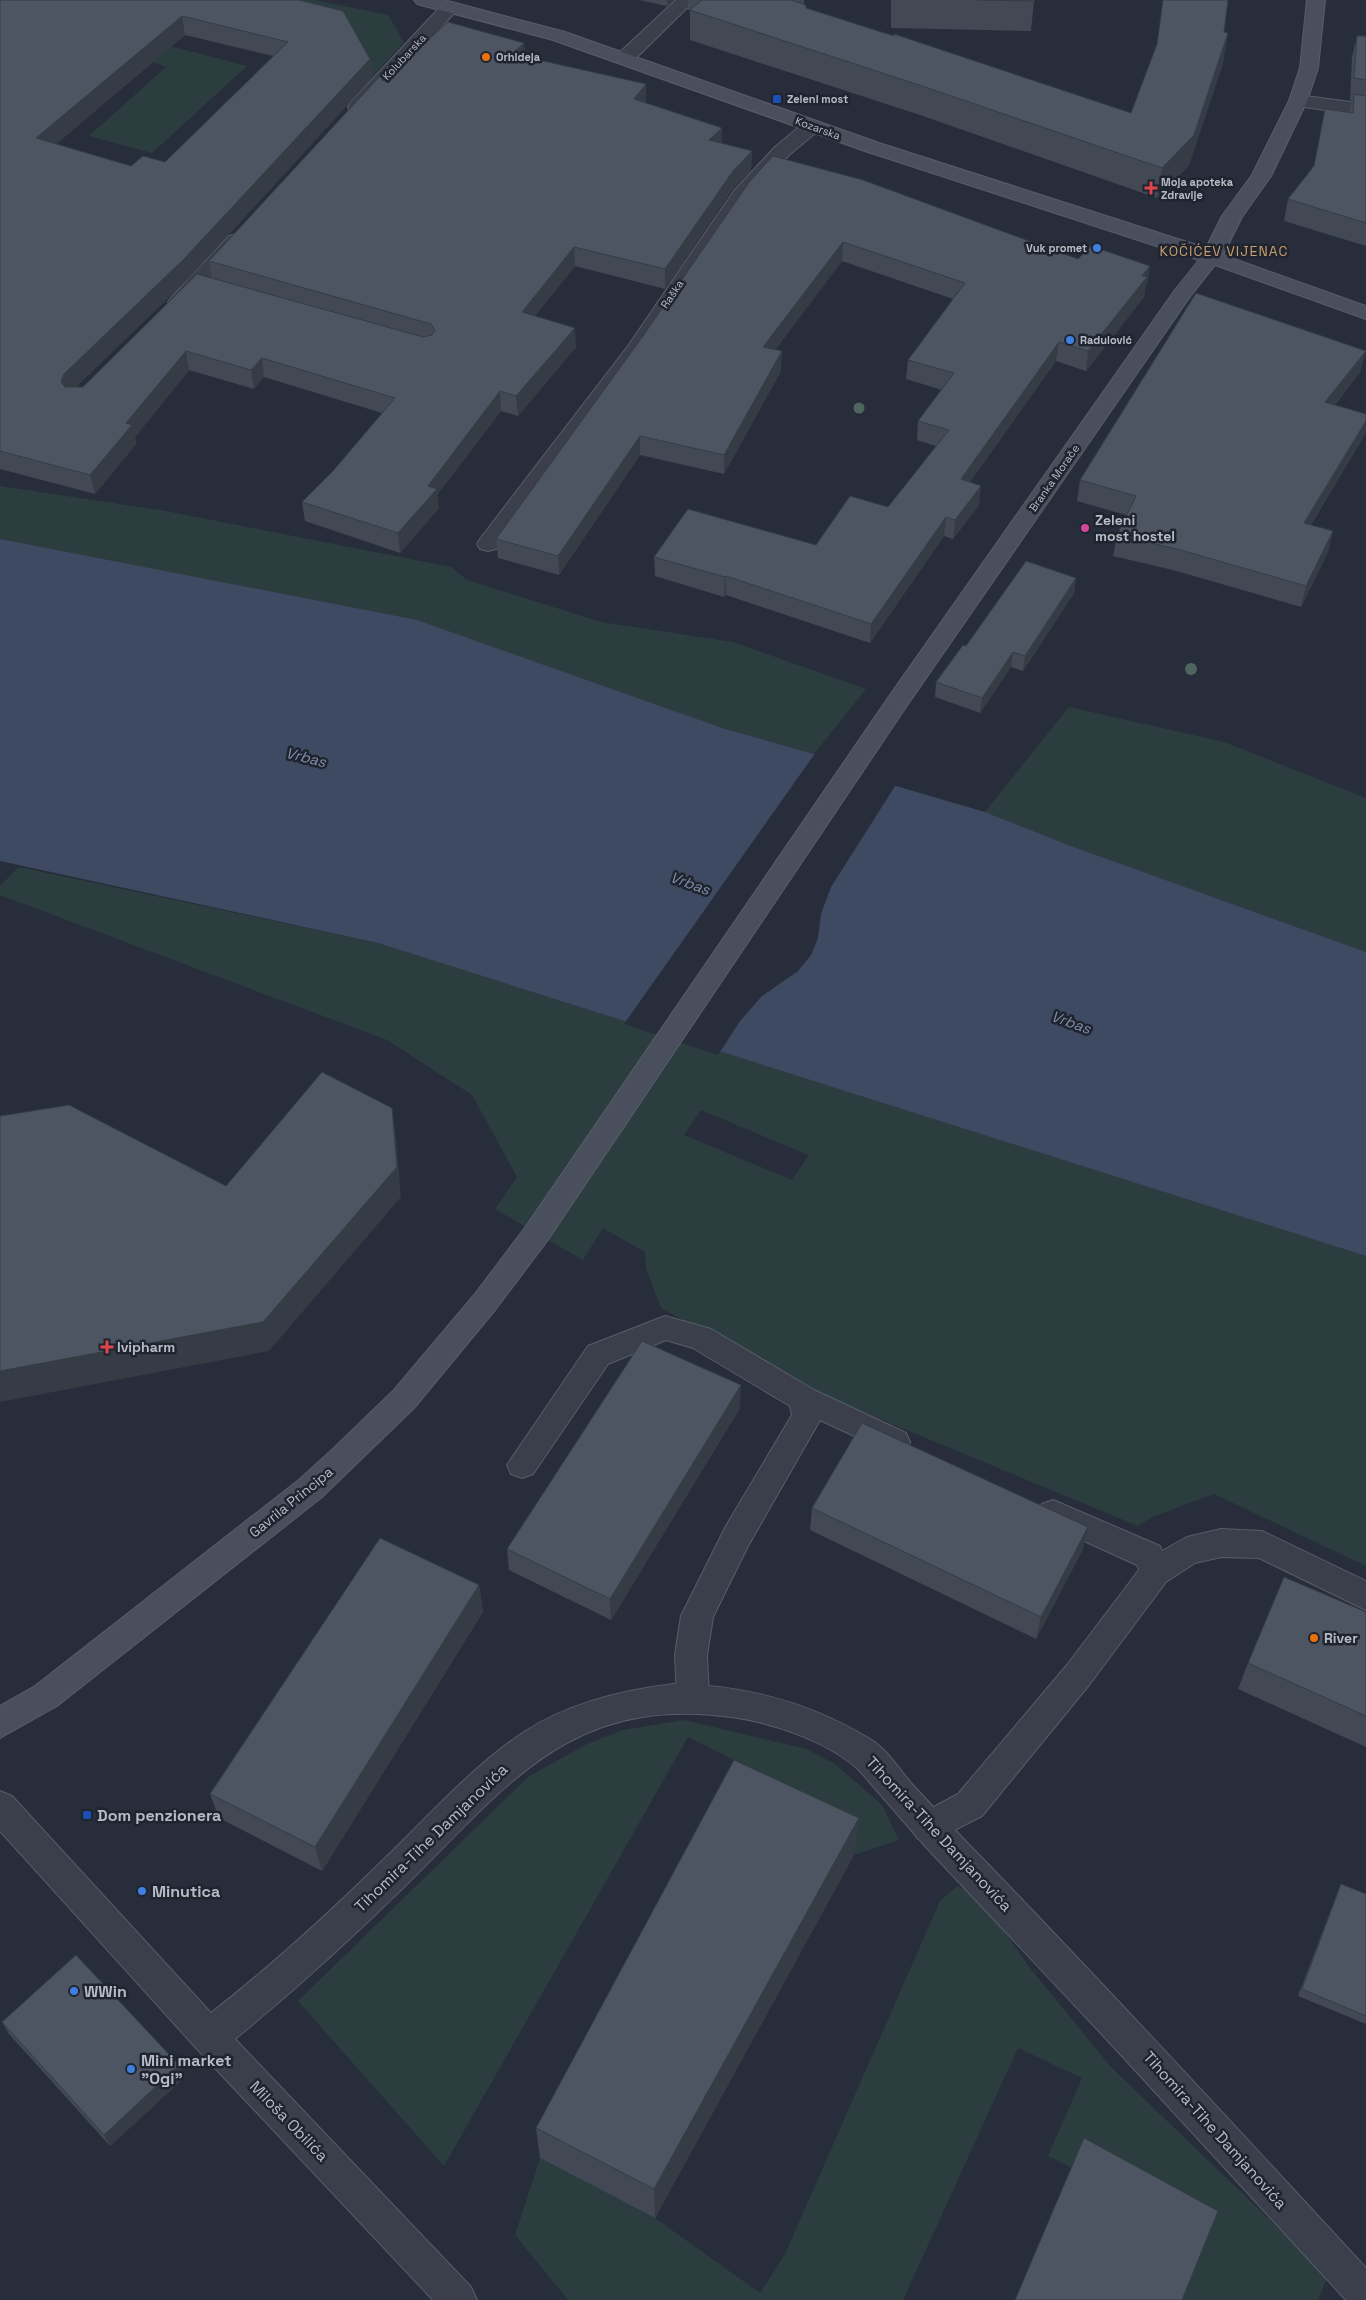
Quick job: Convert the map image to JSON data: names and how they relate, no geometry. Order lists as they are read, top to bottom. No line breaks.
{"streets":{"main road":["Kozarska","Branka Morače","Gavrila Principa"],"street":["Kolubarska","Raška","Tihomira-Tihe Damjanovića","Miloša Obilića"]},"crossings":[["Kolubarska","Kozarska"],["Kozarska","Raška"],["Kozarska","Branka Morače"],["Branka Morače","Gavrila Principa"],["Tihomira-Tihe Damjanovića","Miloša Obilića"]],"districts":["KOČIĆEV VIJENAC"],"water":["Vrbas"],"places":{"other":["Orhideja","Vuk promet","Radulović","Zeleni most hostel","River","Minutica","WWin","Mini market \"Ogi\""],"transit":["Zeleni most","Dom penzionera"],"health":["Moja apoteka Zdravlje","Ivipharm"]}}
